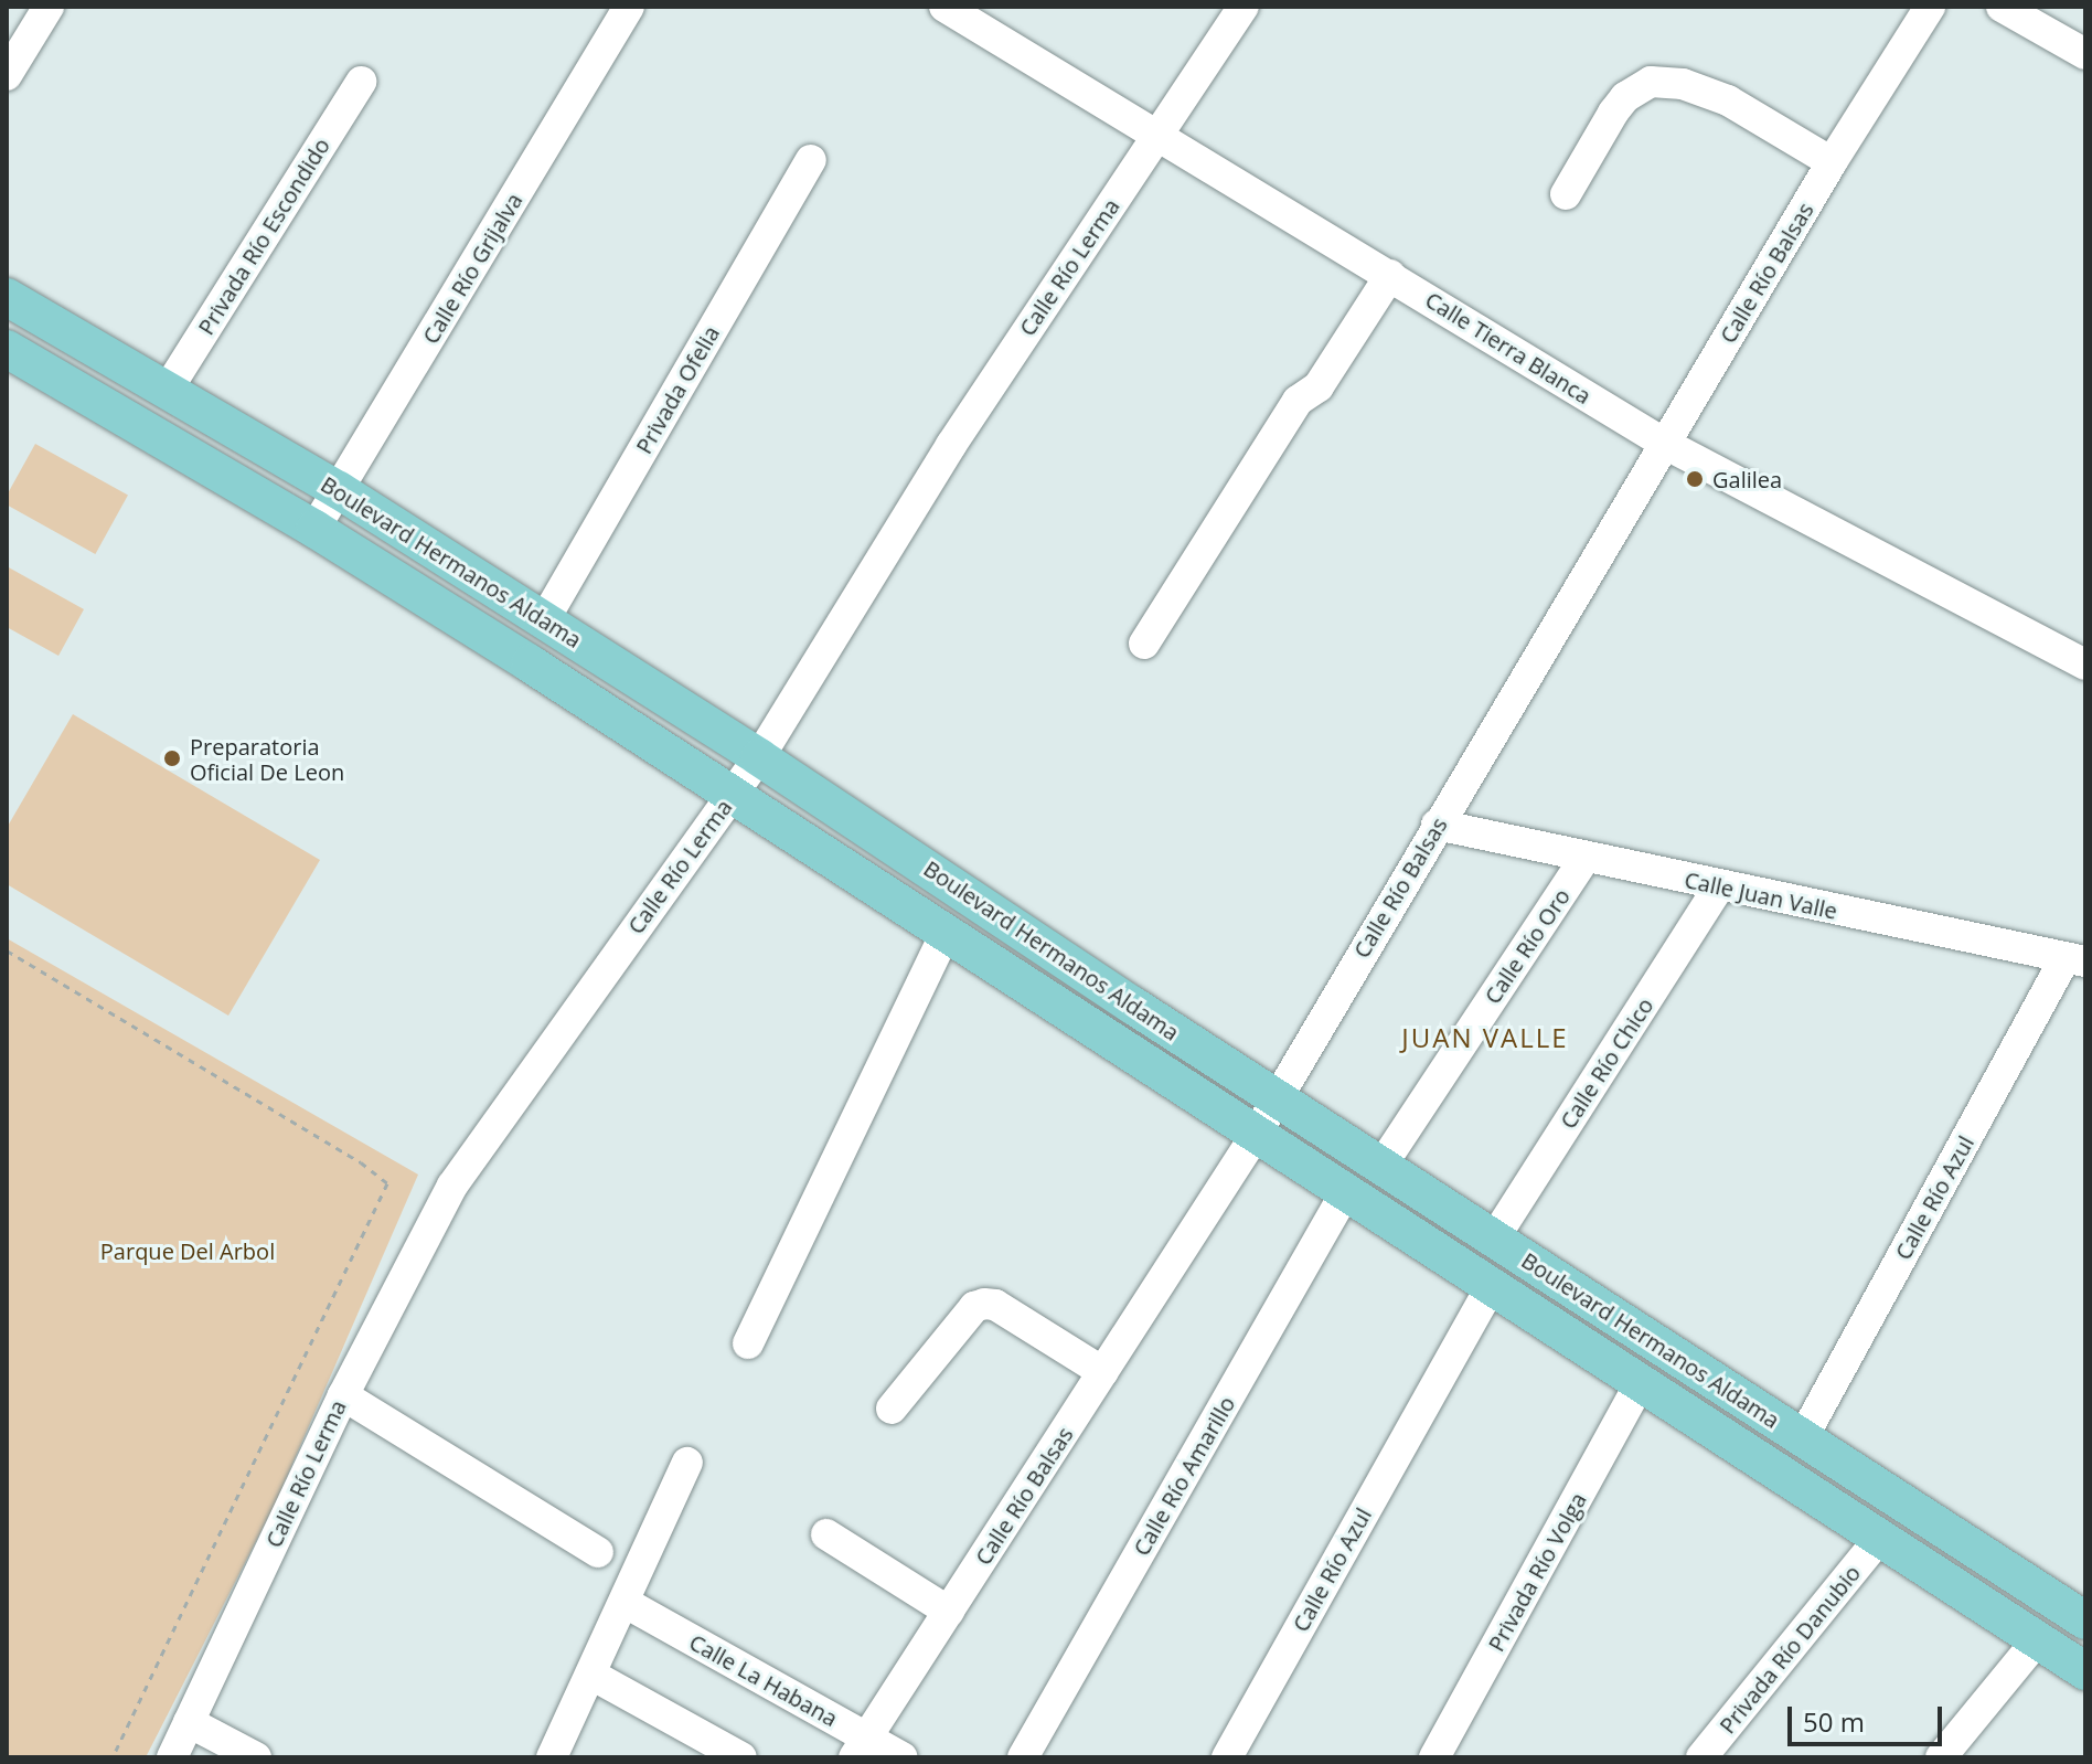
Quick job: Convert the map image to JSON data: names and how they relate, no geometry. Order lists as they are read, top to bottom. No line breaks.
{"streets":{"main road":["Boulevard Hermanos Aldama"],"street":["Privada Río Escondido","Calle Río Lerma","Calle Río Grijalva","Calle Río Balsas","Calle Tierra Blanca","Privada Ofelia","Calle Juan Valle","Calle Río Oro","Calle Río Chico","Calle Río Azul","Calle Río Amarillo","Privada Río Volga","Privada Río Danubio","Calle La Habana"]},"crossings":[["Privada Río Escondido","Boulevard Hermanos Aldama"],["Calle Río Lerma","Calle Tierra Blanca"],["Calle Río Lerma","Boulevard Hermanos Aldama"],["Calle Río Grijalva","Boulevard Hermanos Aldama"],["Calle Río Balsas","Calle Tierra Blanca"],["Calle Río Balsas","Boulevard Hermanos Aldama"],["Calle Río Balsas","Calle Juan Valle"],["Calle Río Balsas","Calle La Habana"],["Privada Ofelia","Boulevard Hermanos Aldama"],["Boulevard Hermanos Aldama","Calle Río Oro"],["Boulevard Hermanos Aldama","Calle Río Chico"],["Boulevard Hermanos Aldama","Calle Río Azul"],["Boulevard Hermanos Aldama","Calle Río Amarillo"],["Boulevard Hermanos Aldama","Privada Río Volga"],["Boulevard Hermanos Aldama","Privada Río Danubio"],["Calle Juan Valle","Calle Río Oro"],["Calle Juan Valle","Calle Río Chico"],["Calle Juan Valle","Calle Río Azul"]],"districts":["JUAN VALLE"],"parks":["Parque Del Arbol"],"places":["Galilea","Preparatoria Oficial De Leon"],"scale_bar":"50 m"}
